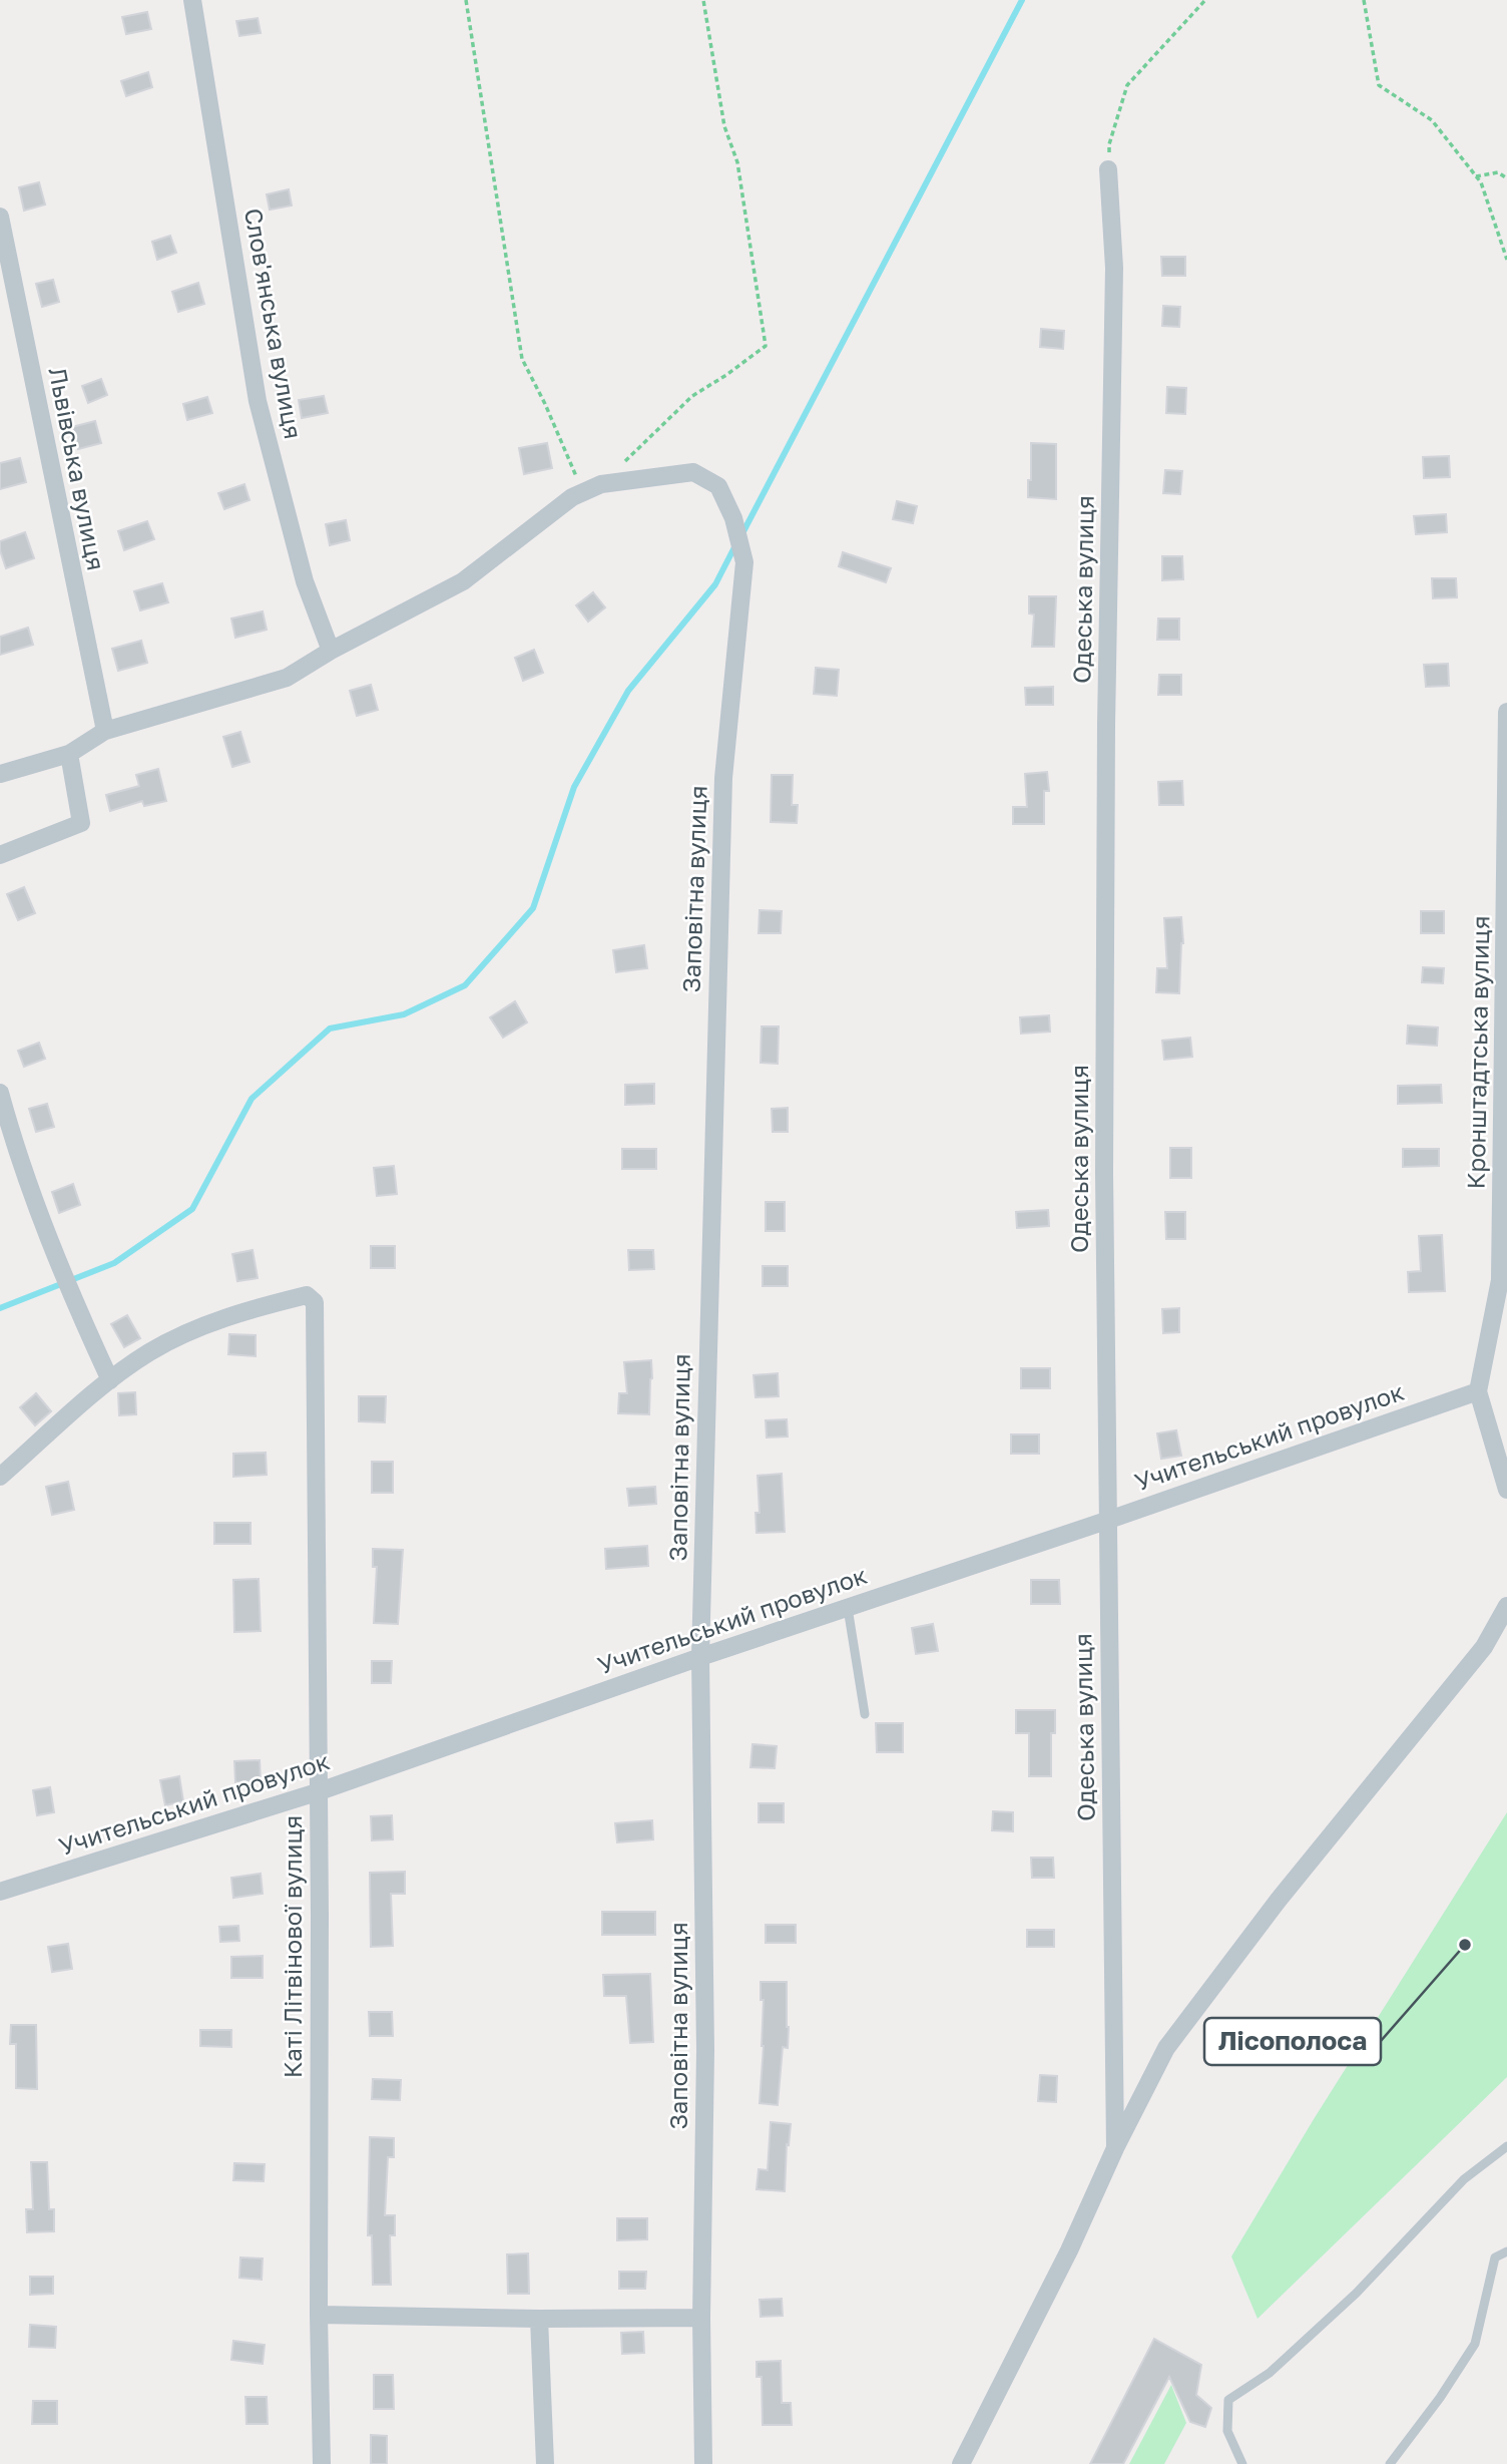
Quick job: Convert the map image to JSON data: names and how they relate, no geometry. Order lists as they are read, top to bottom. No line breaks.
{"streets":{"street":["Слов'янська вулиця","Львівська вулиця","Одеська вулиця","Заповітна вулиця","Кронштадтська вулиця","Учительський провулок","Каті Літвінової вулиця"]},"crossings":[["Одеська вулиця","Учительський провулок"],["Заповітна вулиця","Учительський провулок"],["Кронштадтська вулиця","Учительський провулок"],["Учительський провулок","Каті Літвінової вулиця"]],"places":["Лісополоса"]}
